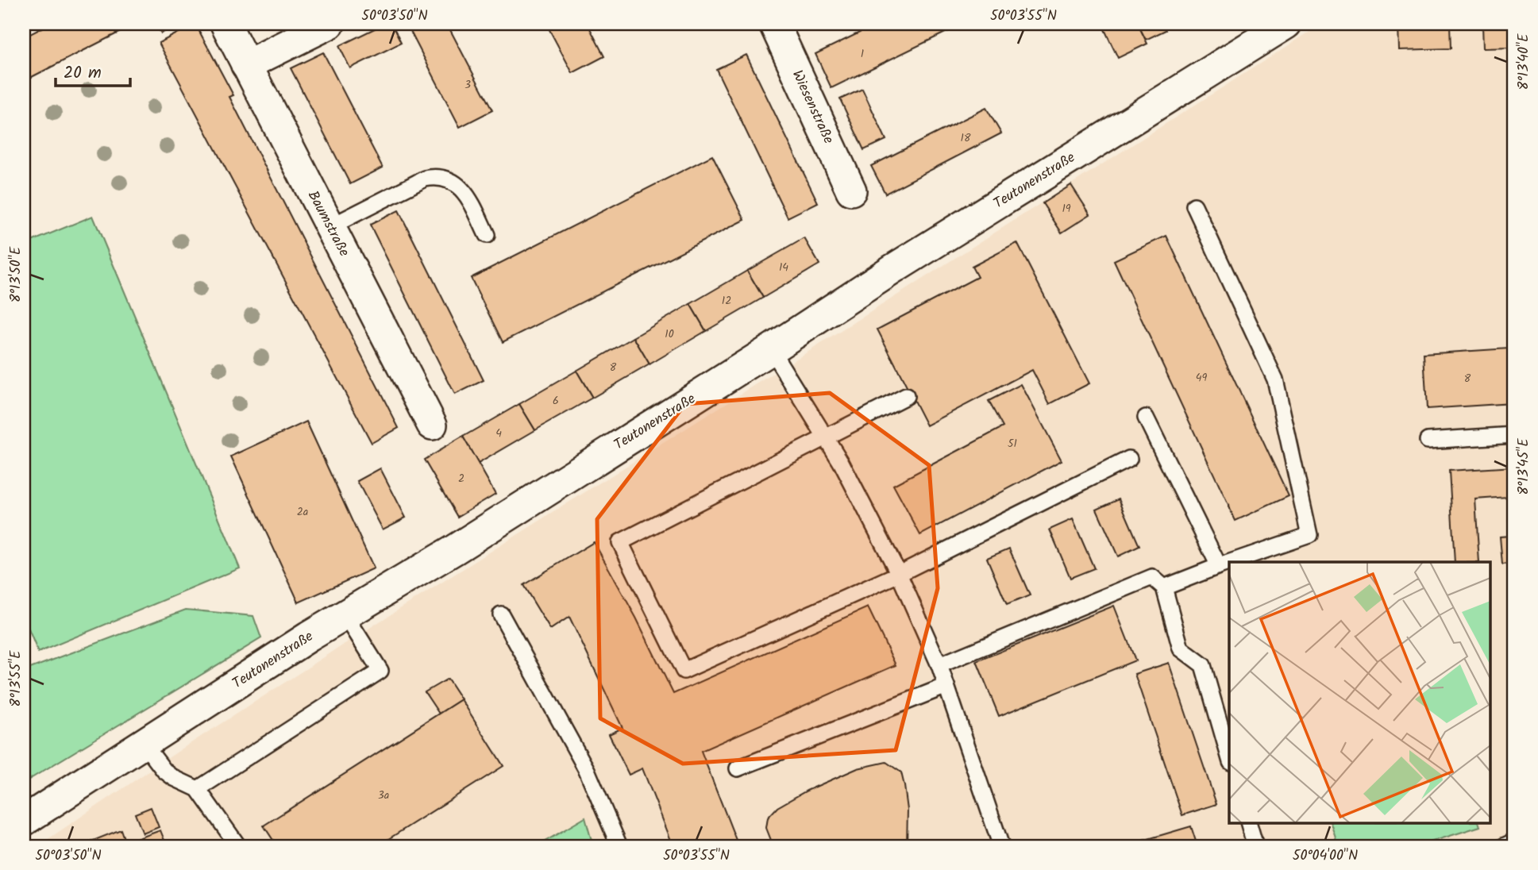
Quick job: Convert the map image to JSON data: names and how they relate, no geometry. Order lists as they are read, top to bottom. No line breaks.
{"streets":{"street":["Wiesenstraße","Teutonenstraße","Baumstraße"]},"house_numbers":["1","3","18","19","14","12","10","8","49","8","6","4","51","2","2a","3a"],"scale_bar":"20 m","coordinates":["50°03'50\"N","50°03'55\"N","8°13'40\"E","8°13'50\"E","8°13'45\"E","8°13'55\"E","50°04'00\"N"]}
